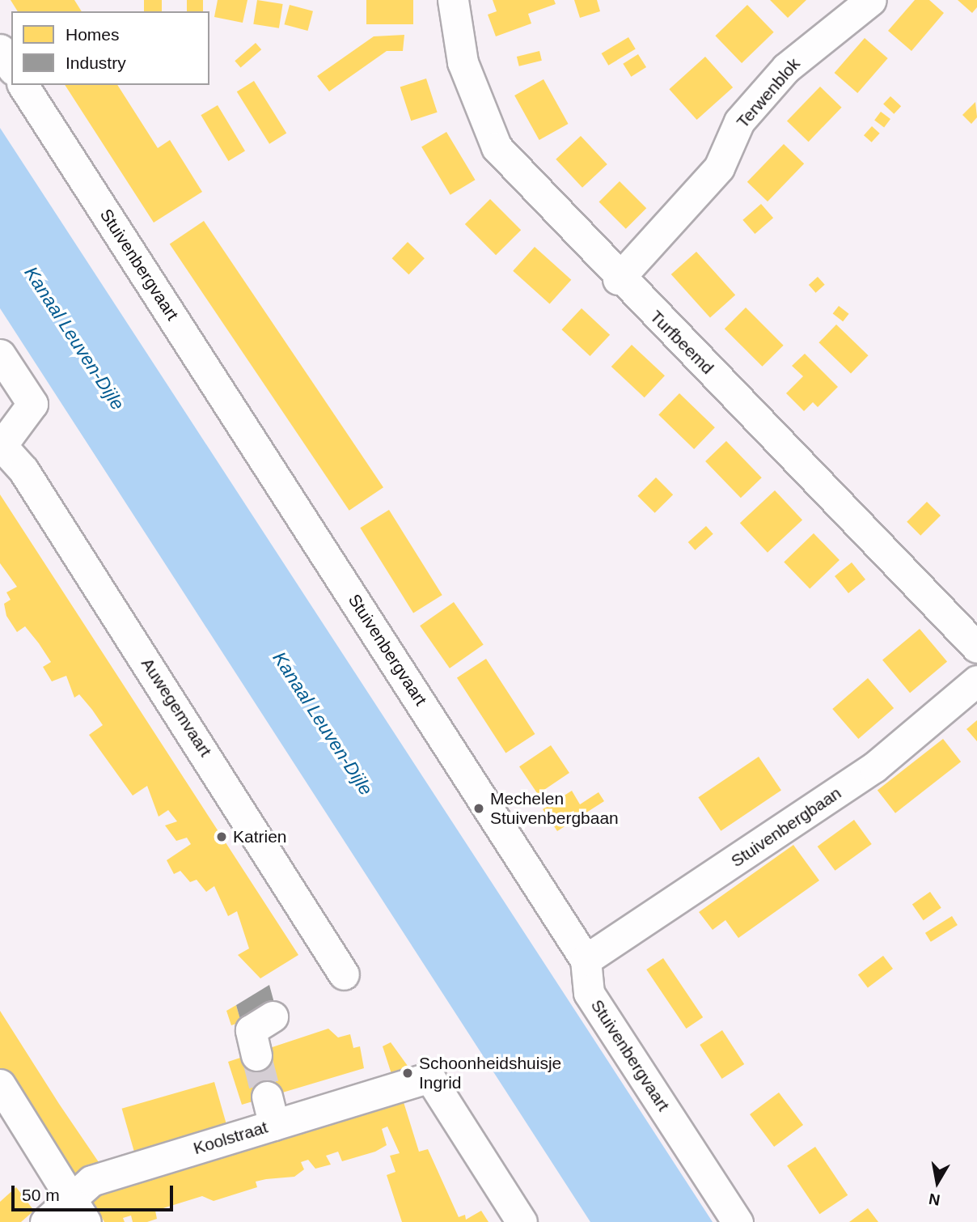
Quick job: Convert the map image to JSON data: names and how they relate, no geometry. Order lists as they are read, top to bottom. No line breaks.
{"streets":{"street":["Terwenblok","Stuivenbergvaart","Turfbeemd","Auwegemvaart","Stuivenbergbaan","Koolstraat"]},"crossings":[["Terwenblok","Turfbeemd"],["Stuivenbergvaart","Stuivenbergbaan"]],"water":["Kanaal Leuven-Dijle"],"places":["Mechelen Stuivenbergbaan","Katrien","Schoonheidshuisje Ingrid"],"legend":["Homes","Industry"],"scale_bar":"50 m","north":"bottom"}
